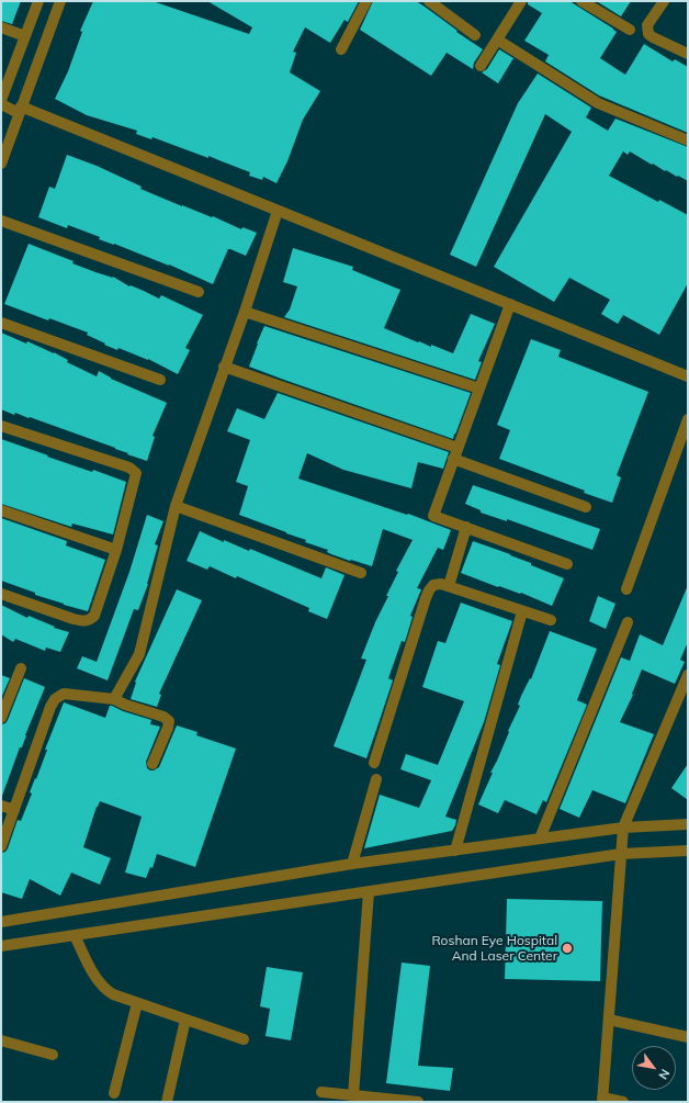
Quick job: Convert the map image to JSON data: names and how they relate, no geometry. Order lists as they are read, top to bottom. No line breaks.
{"places":["Roshan Eye Hospital And Laser Center"],"north":"bottom right"}
